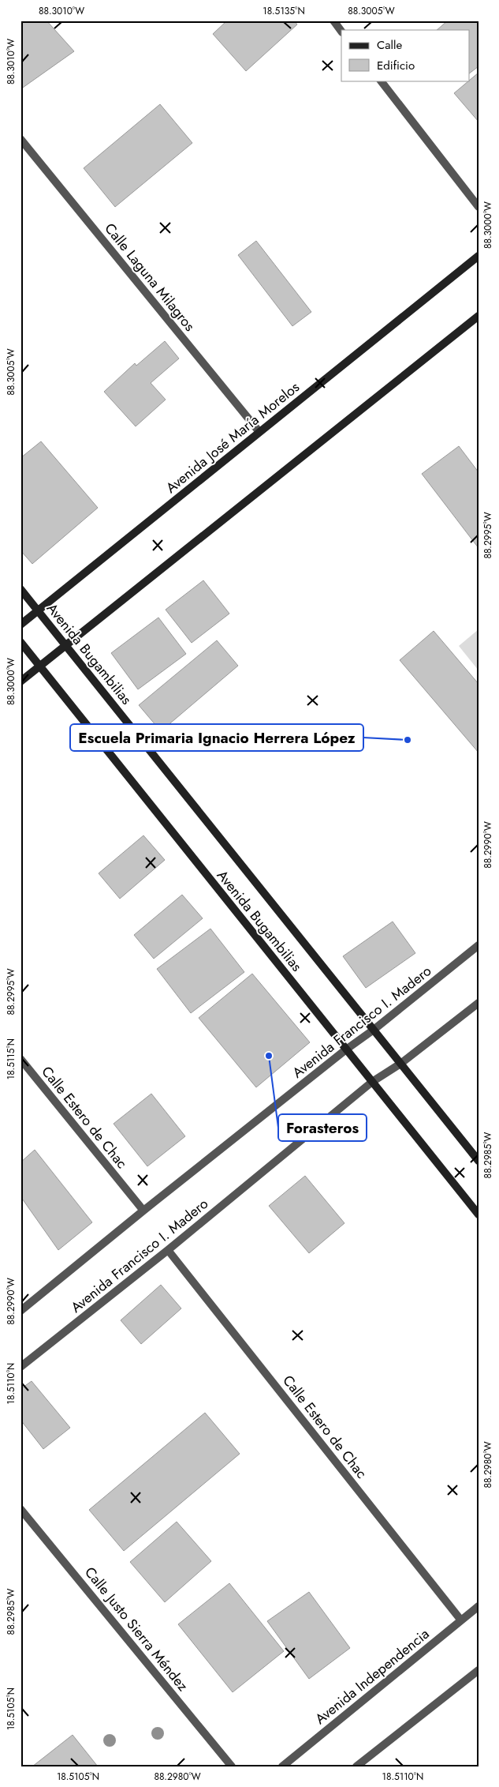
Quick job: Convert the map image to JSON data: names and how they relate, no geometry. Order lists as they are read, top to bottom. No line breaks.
{"streets":{"main road":["Avenida José María Morelos","Avenida Bugambilias"],"street":["Calle Laguna Milagros","Avenida Francisco I. Madero","Calle Estero de Chac","Calle Justo Sierra Méndez","Avenida Independencia"]},"crossings":[["Calle Laguna Milagros","Avenida José María Morelos"],["Avenida José María Morelos","Avenida Bugambilias"],["Avenida Bugambilias","Avenida Francisco I. Madero"],["Avenida Francisco I. Madero","Calle Estero de Chac"],["Calle Estero de Chac","Avenida Independencia"]],"places":["Escuela Primaria Ignacio Herrera López","Forasteros"],"legend":["Calle","Edificio"],"coordinates":["88.3010°W","18.5135°N","88.3005°W","88.3000°W","88.2995°W","88.2990°W","18.5115°N","88.2985°W","18.5110°N","88.2980°W","18.5105°N"]}
